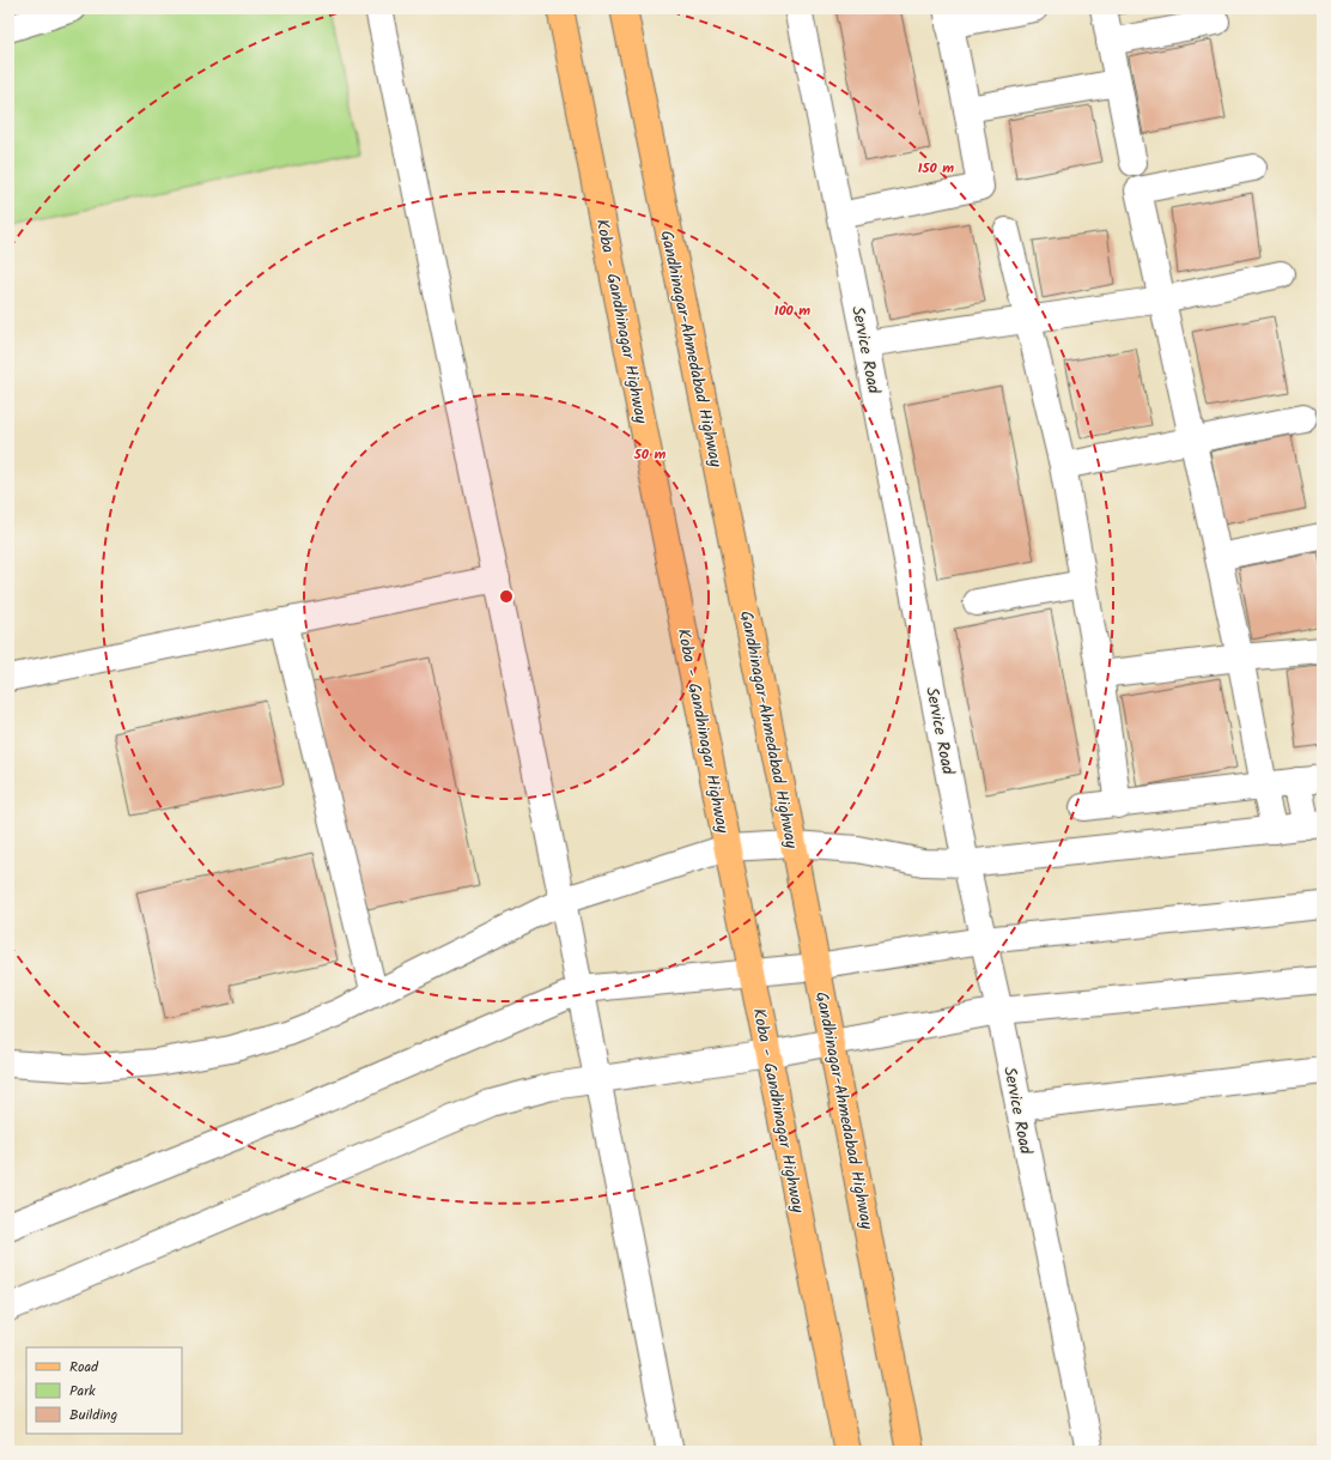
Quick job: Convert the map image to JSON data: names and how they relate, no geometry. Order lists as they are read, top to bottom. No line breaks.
{"streets":{"main road":["Koba - Gandhinagar Highway","Gandhinagar-Ahmedabad Highway"],"street":["Service Road"]},"legend":["Road","Park","Building"],"rings":["150 m","100 m","50 m"]}
